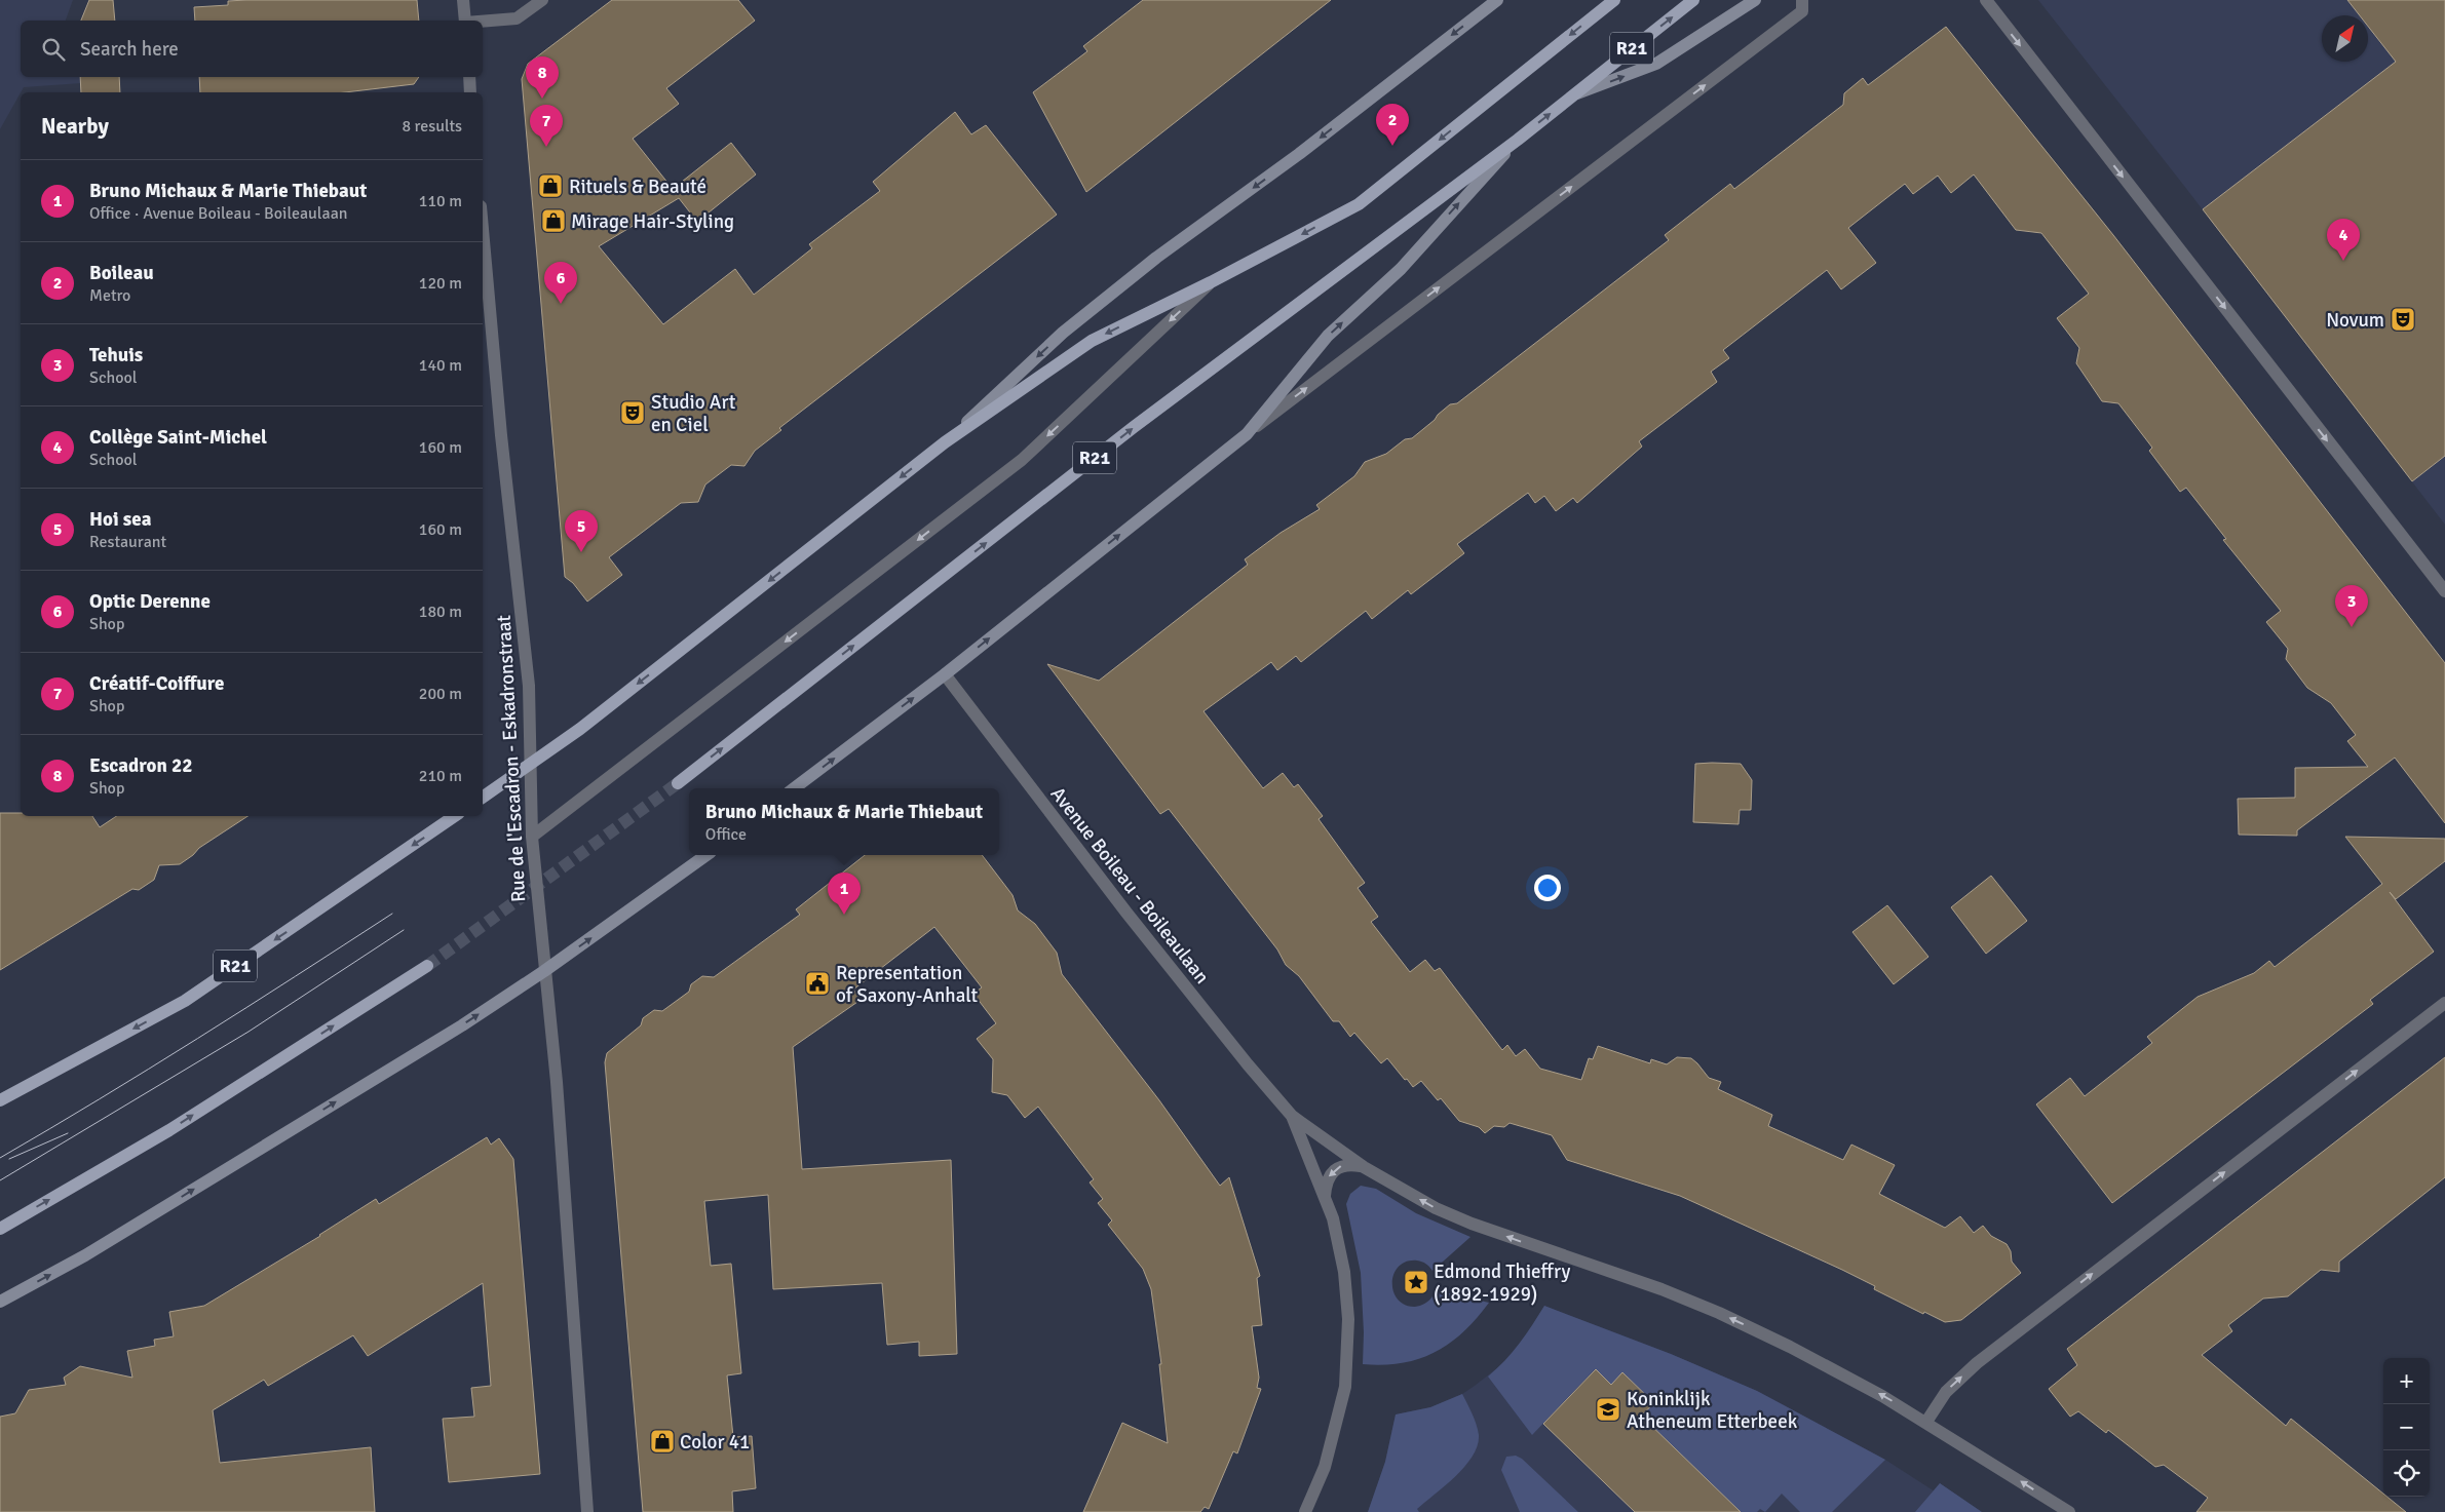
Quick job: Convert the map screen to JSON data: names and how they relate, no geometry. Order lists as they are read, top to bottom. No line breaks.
{"streets":{"main road":["R21"],"street":["Rue de l'Escadron - Eskadronstraat","Avenue Boileau - Boileaulaan"]},"crossings":[["R21","Rue de l'Escadron - Eskadronstraat"]],"places":{"shop":["Rituels & Beauté","Mirage Hair-Styling","Color 41"],"theatre":["Novum","Studio Art en Ciel"],"public building":["Representation of Saxony-Anhalt"],"place":["Edmond Thieffry (1892-1929)"],"school or university":["Koninklijk Atheneum Etterbeek"]},"north":"top right","page":{"search":"Search here","pins":["8","2","7","4","6","5","3","1"],"heading":["Nearby","8 results"],"list":[{"mark":"1","name":"Bruno Michaux & Marie Thiebaut","note":"Office · Avenue Boileau - Boileaulaan","value":"110 m"},{"mark":"2","name":"Boileau","note":"Metro","value":"120 m"},{"mark":"3","name":"Tehuis","note":"School","value":"140 m"},{"mark":"4","name":"Collège Saint-Michel","note":"School","value":"160 m"},{"mark":"5","name":"Hoi sea","note":"Restaurant","value":"160 m"},{"mark":"6","name":"Optic Derenne","note":"Shop","value":"180 m"},{"mark":"7","name":"Créatif-Coiffure","note":"Shop","value":"200 m"},{"mark":"8","name":"Escadron 22","note":"Shop","value":"210 m"}],"popup":["Bruno Michaux & Marie Thiebaut","Office"],"map_buttons":["+","−"]}}
